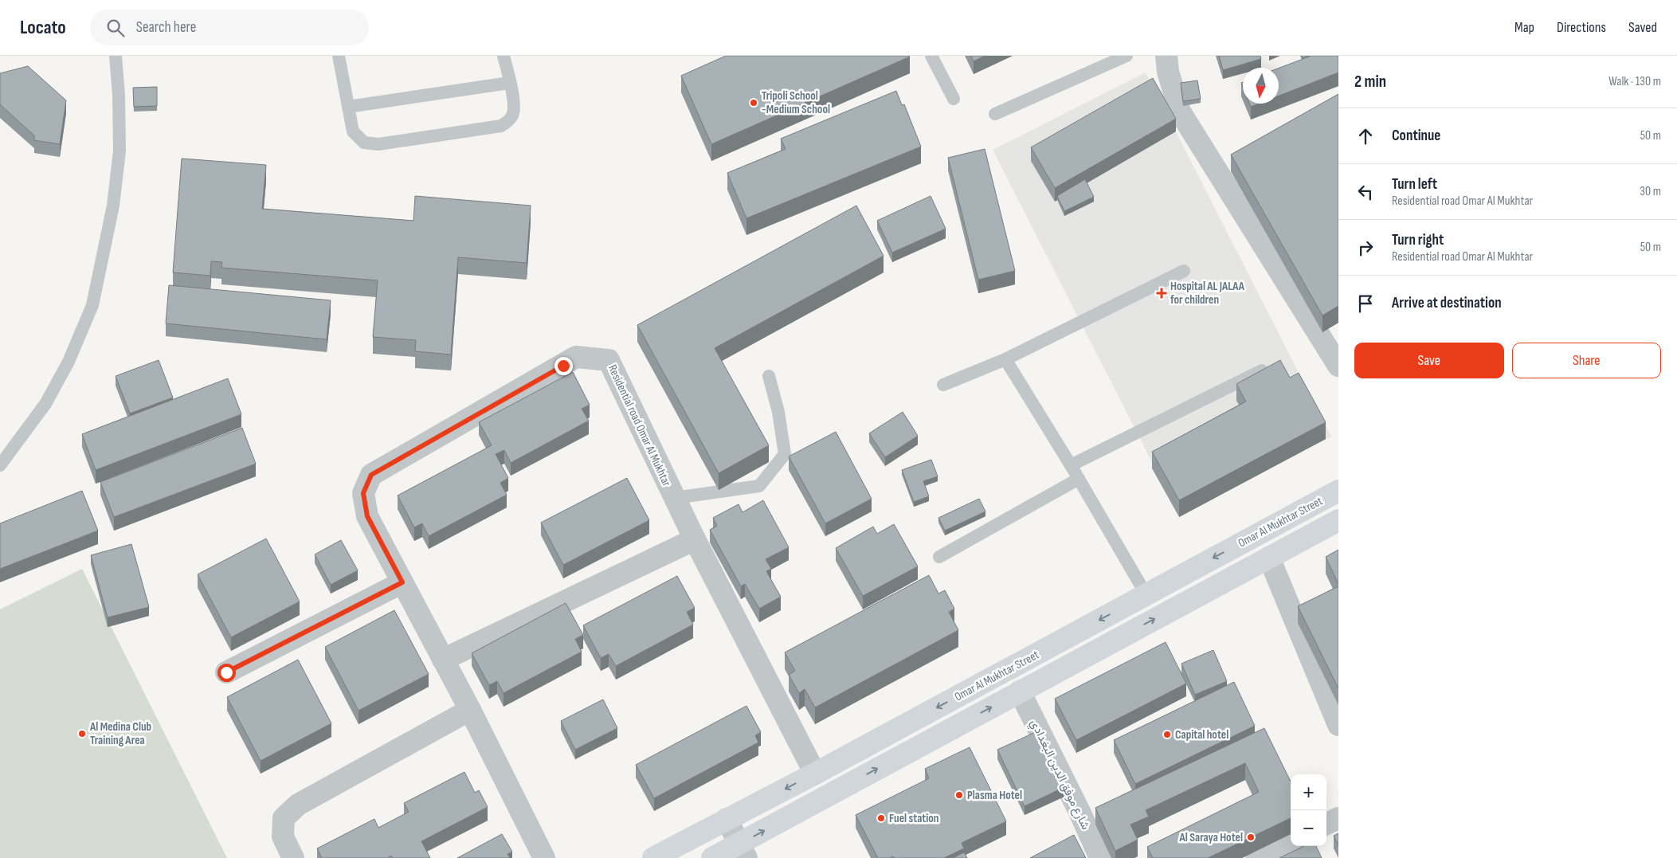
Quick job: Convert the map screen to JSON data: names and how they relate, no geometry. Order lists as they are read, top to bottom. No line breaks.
{"streets":{"main road":["Omar Al Mukhtar Street"],"street":["Residential road Omar Al Mukhtar","شارع موفق الدين البغدادي"]},"crossings":[["Residential road Omar Al Mukhtar","Omar Al Mukhtar Street"],["Omar Al Mukhtar Street","شارع موفق الدين البغدادي"]],"places":{"other":["Tripoli School -Medium School","Al Medina Club Training Area","Capital hotel","Plasma Hotel","Fuel station","Al Saraya Hotel"],"health":["Hospital AL JALAA for children"]},"north":"bottom","page":{"header":"Locato","search":"Search here","nav":["Map","Directions","Saved"],"heading":["2 min","Walk · 130 m"],"list":[["Continue","50 m"],["Turn left","Residential road Omar Al Mukhtar","30 m"],["Turn right","Residential road Omar Al Mukhtar","50 m"],"Arrive at destination"],"buttons":["Save","Share"],"map_buttons":["+","−"]}}
